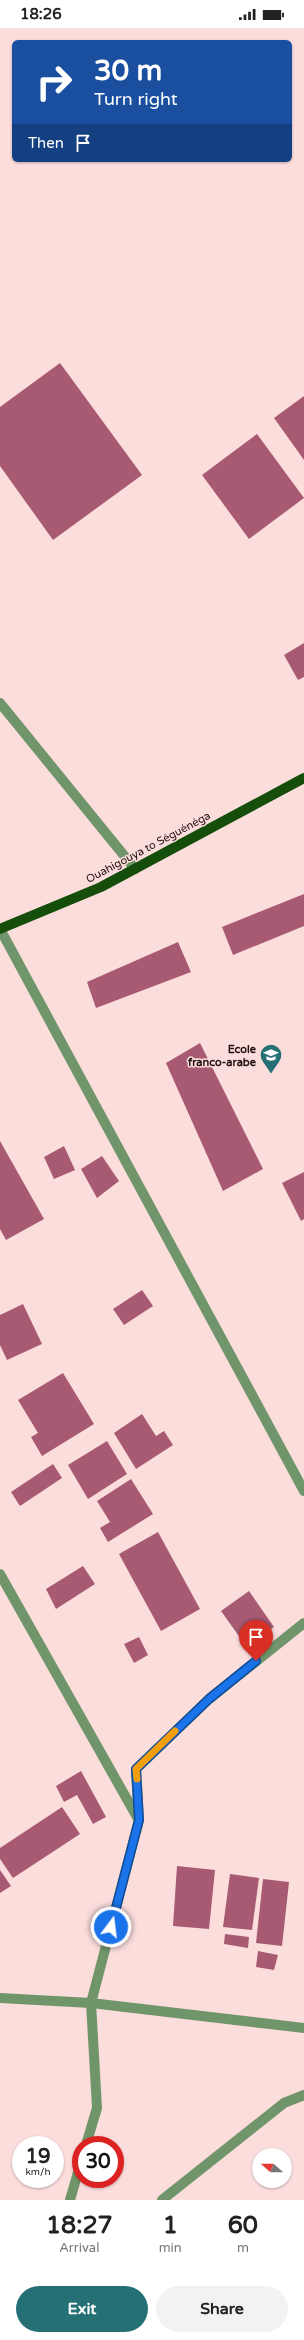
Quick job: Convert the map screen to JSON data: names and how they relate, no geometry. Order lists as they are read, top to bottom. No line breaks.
{"streets":{"main road":["Ouahigouya to Séguénéga"]},"places":{"school or university":["Ecole franco-arabe"]},"north":"left","page":{"status":"18:26","turn":["30 m","Turn right"],"then":"Then","speed":"19 km/h","limit":"30","eta":["18:27","Arrival","1","min","60","m"],"buttons":["Exit","Share"]}}
